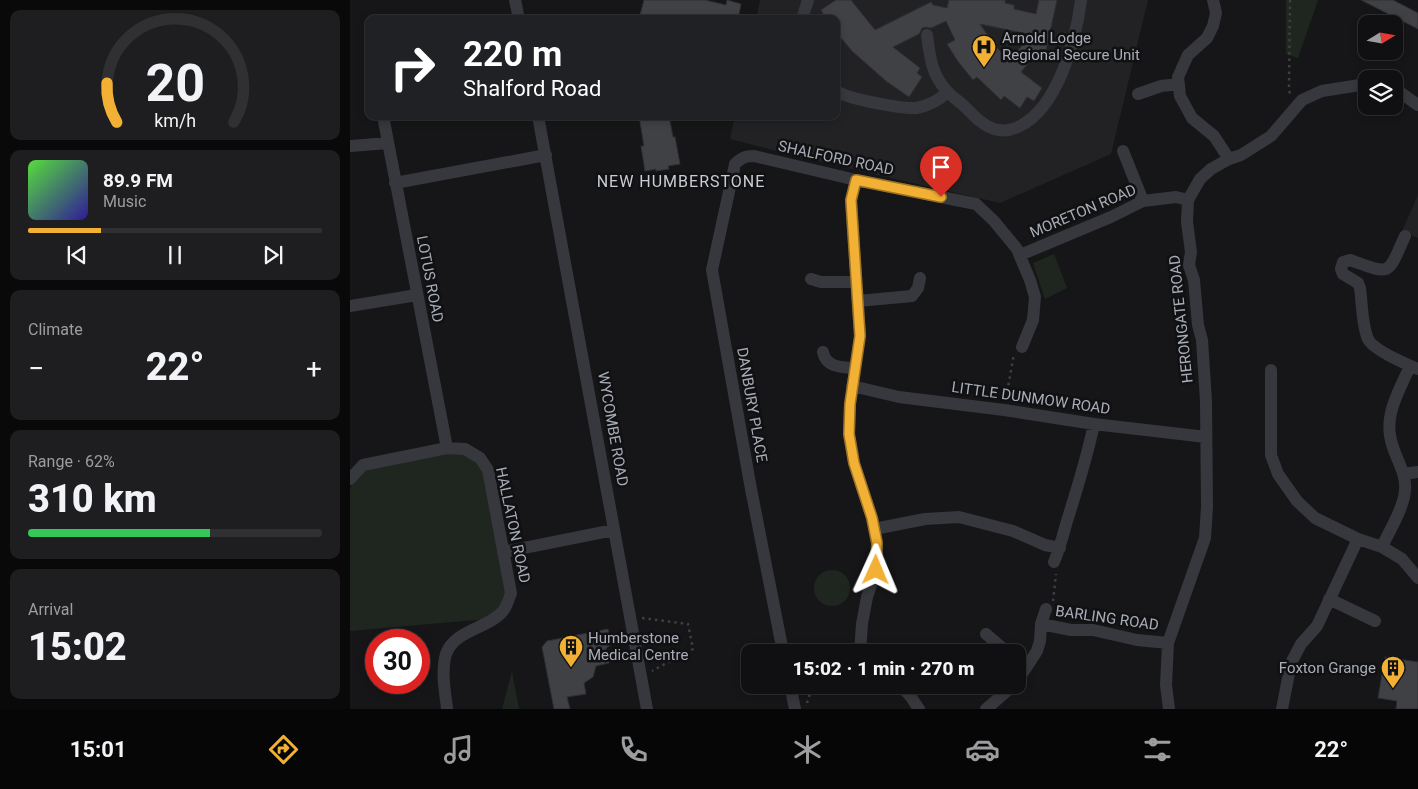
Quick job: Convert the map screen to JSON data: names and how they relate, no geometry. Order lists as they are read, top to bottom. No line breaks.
{"streets":{"street":["SHALFORD ROAD","MORETON ROAD","LOTUS ROAD","HERONGATE ROAD","LITTLE DUNMOW ROAD","DANBURY PLACE","WYCOMBE ROAD","HALLATON ROAD","BARLING ROAD"]},"crossings":[["SHALFORD ROAD","MORETON ROAD"],["SHALFORD ROAD","DANBURY PLACE"],["MORETON ROAD","HERONGATE ROAD"],["LOTUS ROAD","HALLATON ROAD"],["HERONGATE ROAD","LITTLE DUNMOW ROAD"],["HERONGATE ROAD","BARLING ROAD"]],"districts":["NEW HUMBERSTONE"],"places":{"hospital":["Arnold Lodge Regional Secure Unit"],"building":["Humberstone Medical Centre","Foxton Grange"]},"north":"right","page":{"turn":["220 m","Shalford Road"],"song":["89.9 FM","Music"],"tile":["Climate",["Range · 62%","310 km"],["Arrival","15:02"]],"heat":["−","22°","+"],"limit":"30","trip":"15:02 · 1 min · 270 m","tabs":["15:01","22°"],"gauge":["20","km/h"]}}
